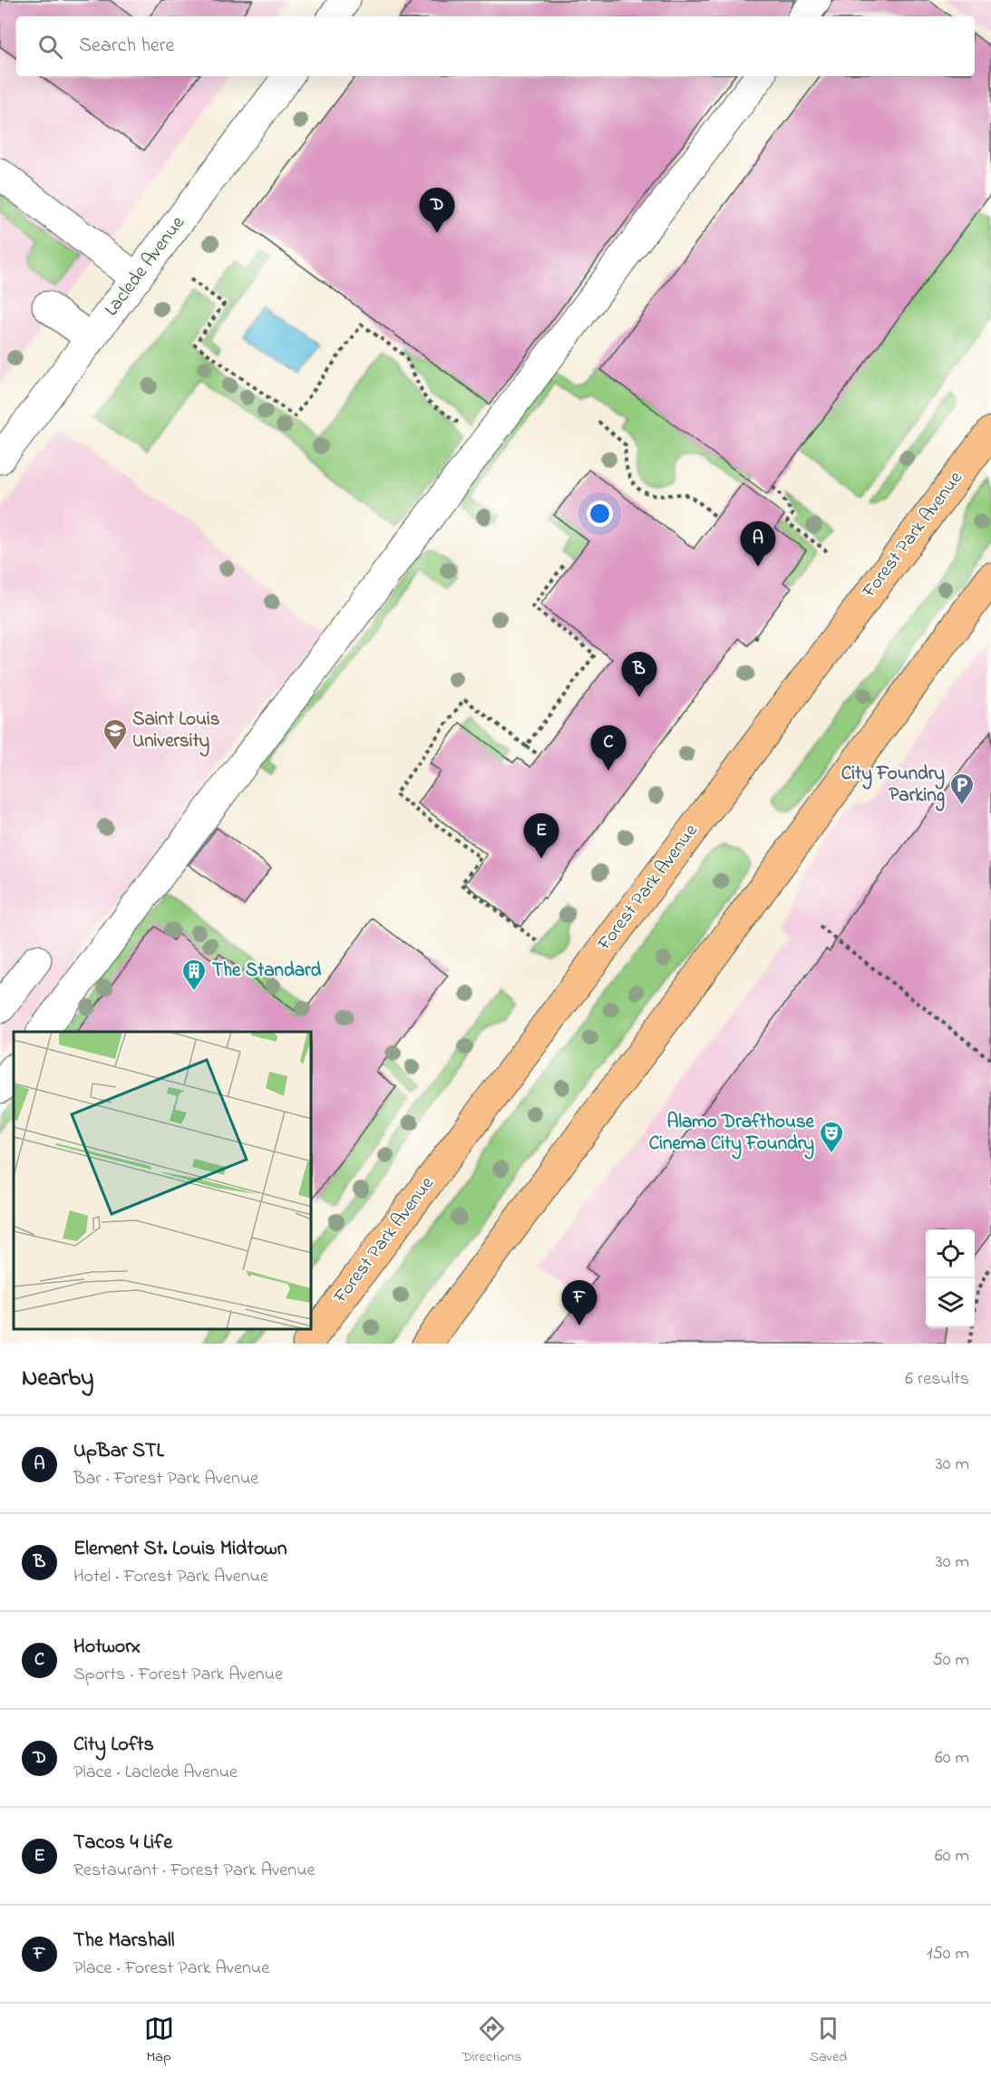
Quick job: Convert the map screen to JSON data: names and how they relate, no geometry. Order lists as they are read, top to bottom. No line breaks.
{"streets":{"main road":["Forest Park Avenue"],"street":["Laclede Avenue"]},"places":{"school or university":["Saint Louis University"],"parking":["City Foundry Parking"],"building":["The Standard"],"theatre":["Alamo Drafthouse Cinema City Foundry"]},"page":{"search":"Search here","pins":["D","A","B","C","E","F"],"heading":["Nearby","6 results"],"list":[{"mark":"A","name":"UpBar STL","note":"Bar · Forest Park Avenue","value":"30 m"},{"mark":"B","name":"Element St. Louis Midtown","note":"Hotel · Forest Park Avenue","value":"30 m"},{"mark":"C","name":"Hotworx","note":"Sports · Forest Park Avenue","value":"50 m"},{"mark":"D","name":"City Lofts","note":"Place · Laclede Avenue","value":"60 m"},{"mark":"E","name":"Tacos 4 Life","note":"Restaurant · Forest Park Avenue","value":"60 m"},{"mark":"F","name":"The Marshall","note":"Place · Forest Park Avenue","value":"150 m"}],"nav":["Map","Directions","Saved"]}}
